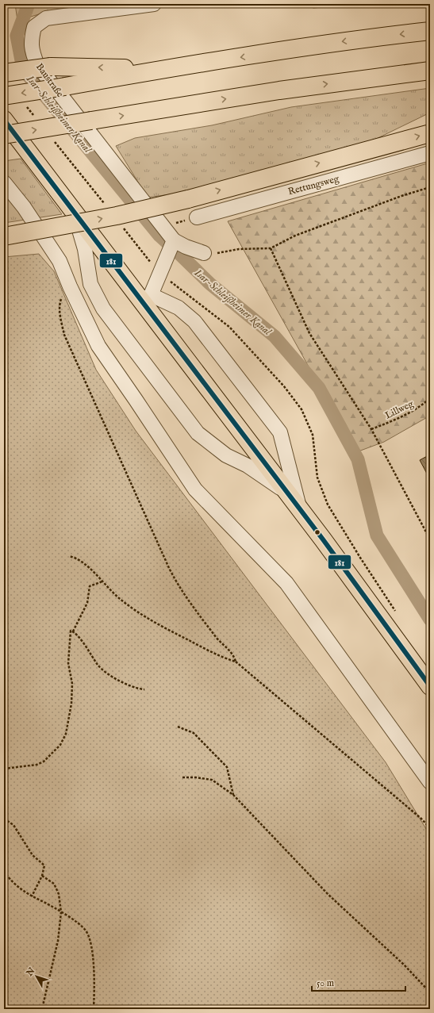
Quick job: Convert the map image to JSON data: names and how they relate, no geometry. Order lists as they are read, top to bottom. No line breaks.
{"streets":{"lane":["Baustraße","Rettungsweg"],"path":["Lillweg"]},"water":["Isar-Schleißheimer Kanal"],"lines":["transit line 181"],"scale_bar":"50 m","north":"top left"}
